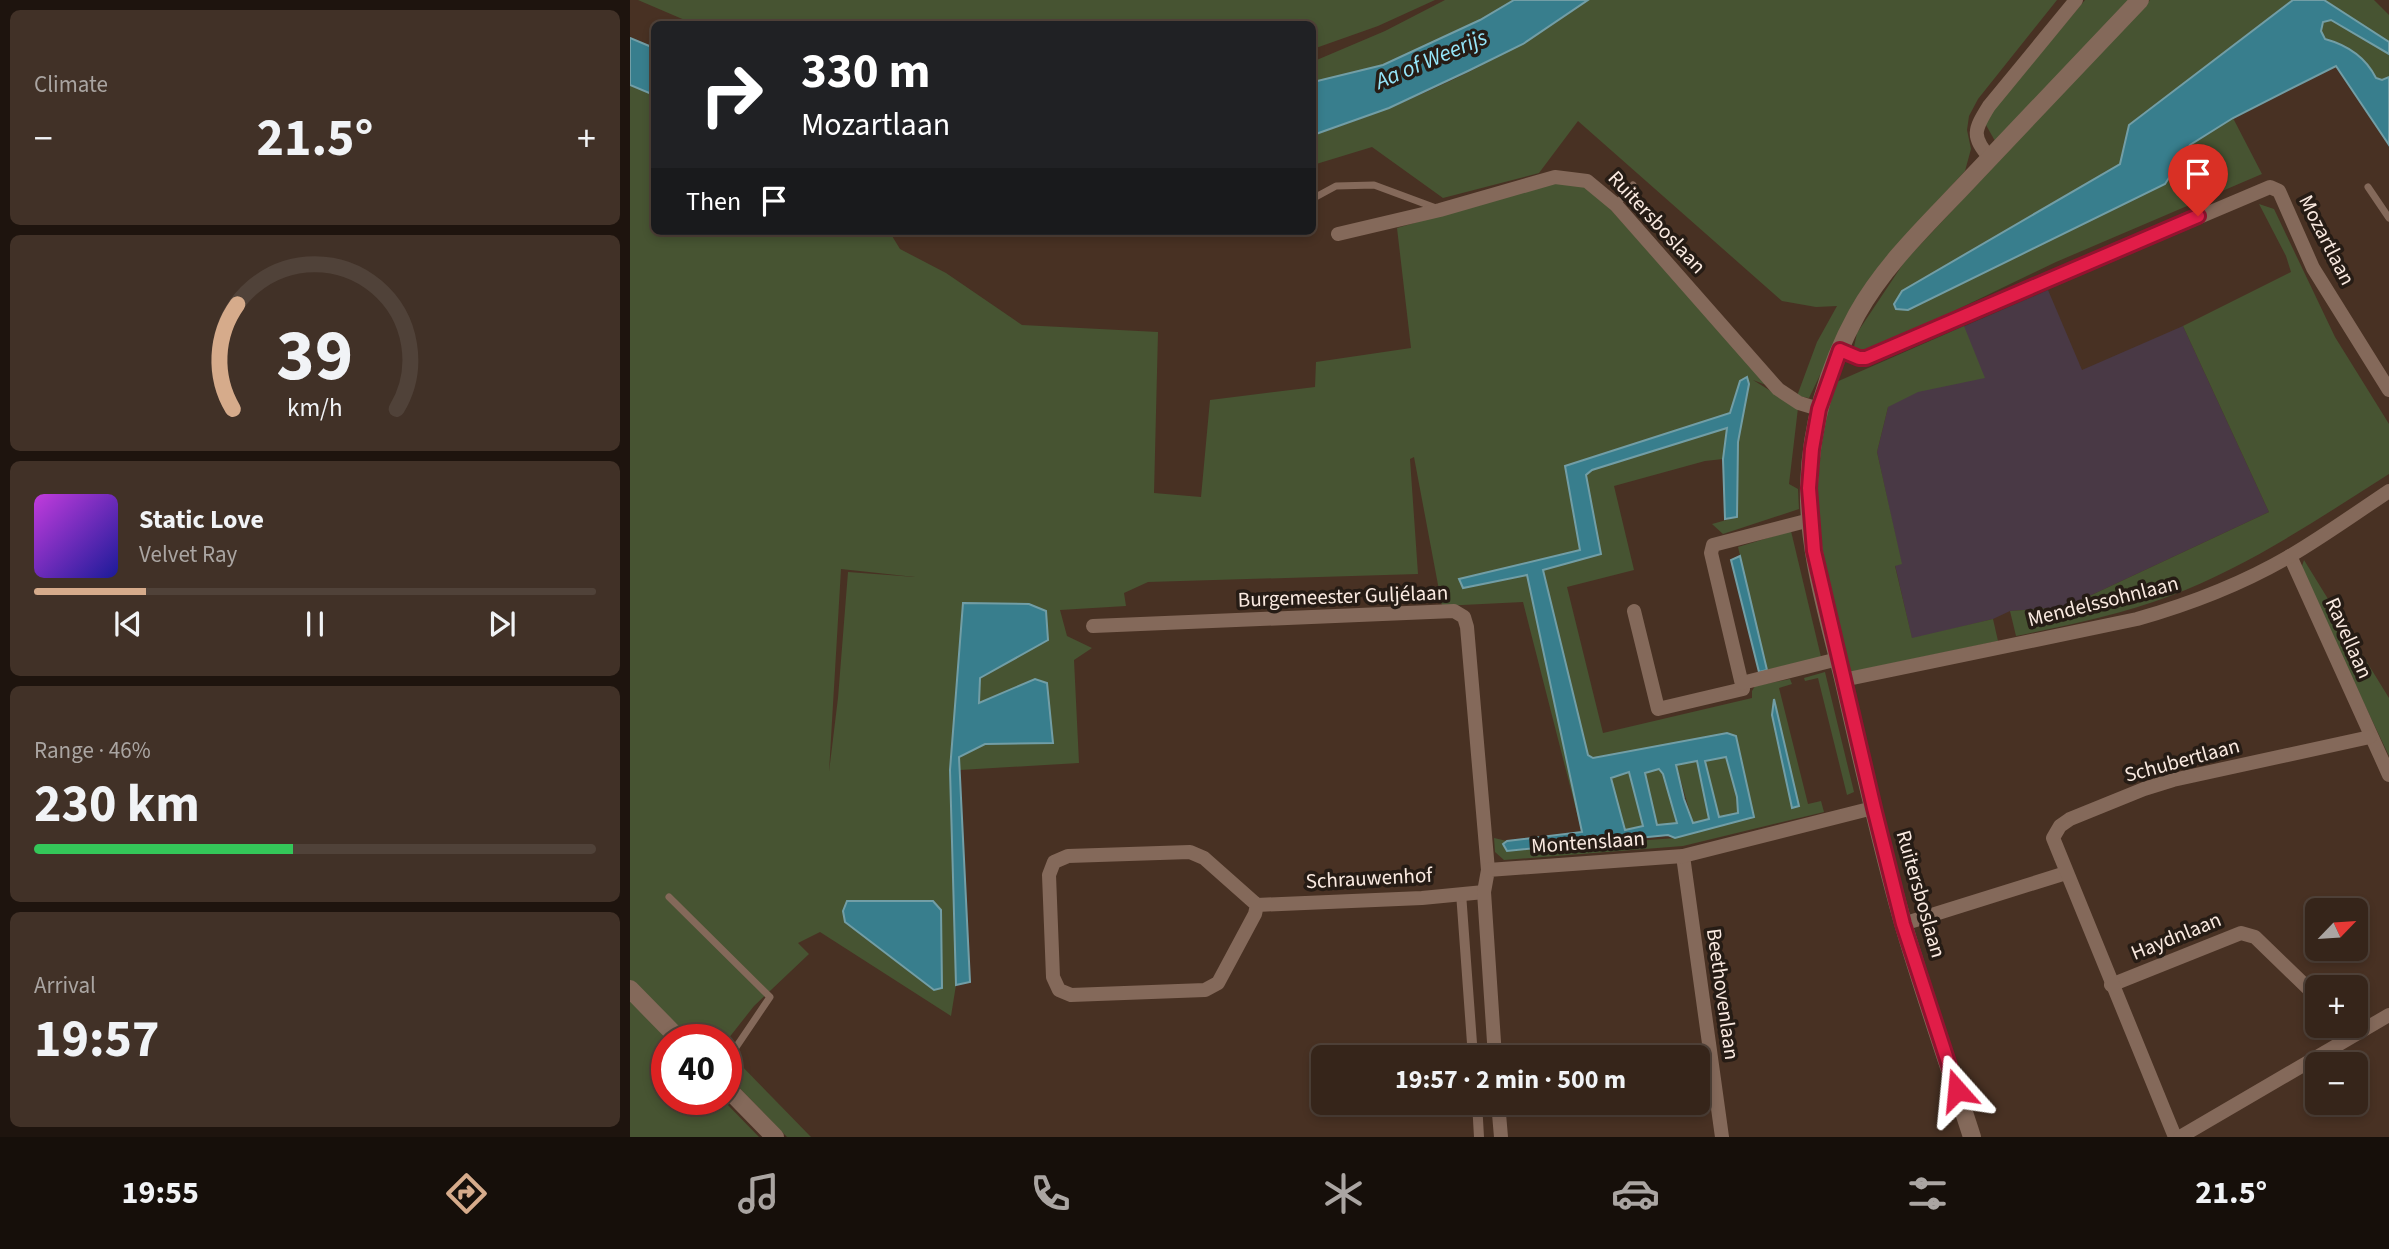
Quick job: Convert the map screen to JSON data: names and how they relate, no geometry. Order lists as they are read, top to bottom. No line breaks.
{"streets":{"street":["Ruitersboslaan","Mozartlaan","Burgemeester Guljélaan","Mendelssohnlaan","Ravellaan","Schubertlaan","Montenslaan","Schrauwenhof","Haydnlaan","Beethovenlaan"]},"crossings":[["Ruitersboslaan","Mozartlaan"],["Ruitersboslaan","Mendelssohnlaan"],["Ruitersboslaan","Montenslaan"],["Burgemeester Guljélaan","Montenslaan"],["Mendelssohnlaan","Ravellaan"],["Ravellaan","Schubertlaan"],["Schubertlaan","Haydnlaan"],["Montenslaan","Beethovenlaan"]],"water":["Aa of Weerijs"],"north":"top right","page":{"tile":["Climate",["Range · 46%","230 km"],["Arrival","19:57"]],"turn":["330 m","Mozartlaan"],"heat":["−","21.5°","+"],"then":"Then","song":["Static Love","Velvet Ray"],"map_buttons":["+","−"],"limit":"40","trip":"19:57 · 2 min · 500 m","tabs":["19:55","21.5°"],"gauge":["39","km/h"]}}
